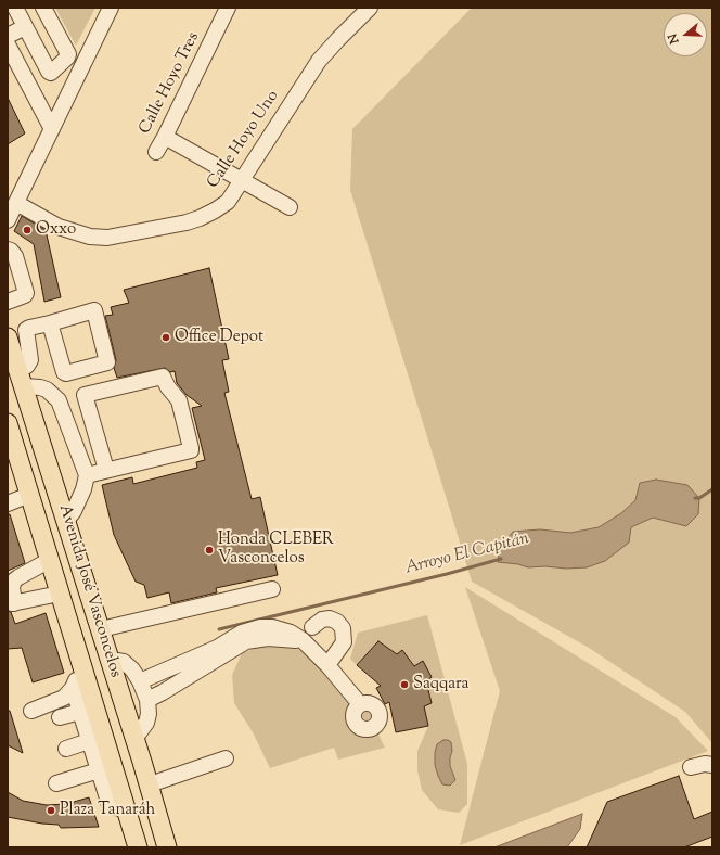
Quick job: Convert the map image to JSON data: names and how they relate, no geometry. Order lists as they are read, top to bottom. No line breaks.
{"streets":{"main road":["Avenida José Vasconcelos"],"street":["Calle Hoyo Tres","Calle Hoyo Uno"]},"water":["Arroyo El Capitán"],"places":["Oxxo","Office Depot","Honda CLEBER Vasconcelos","Saqqara","Plaza Tanaráh"],"north":"left"}
